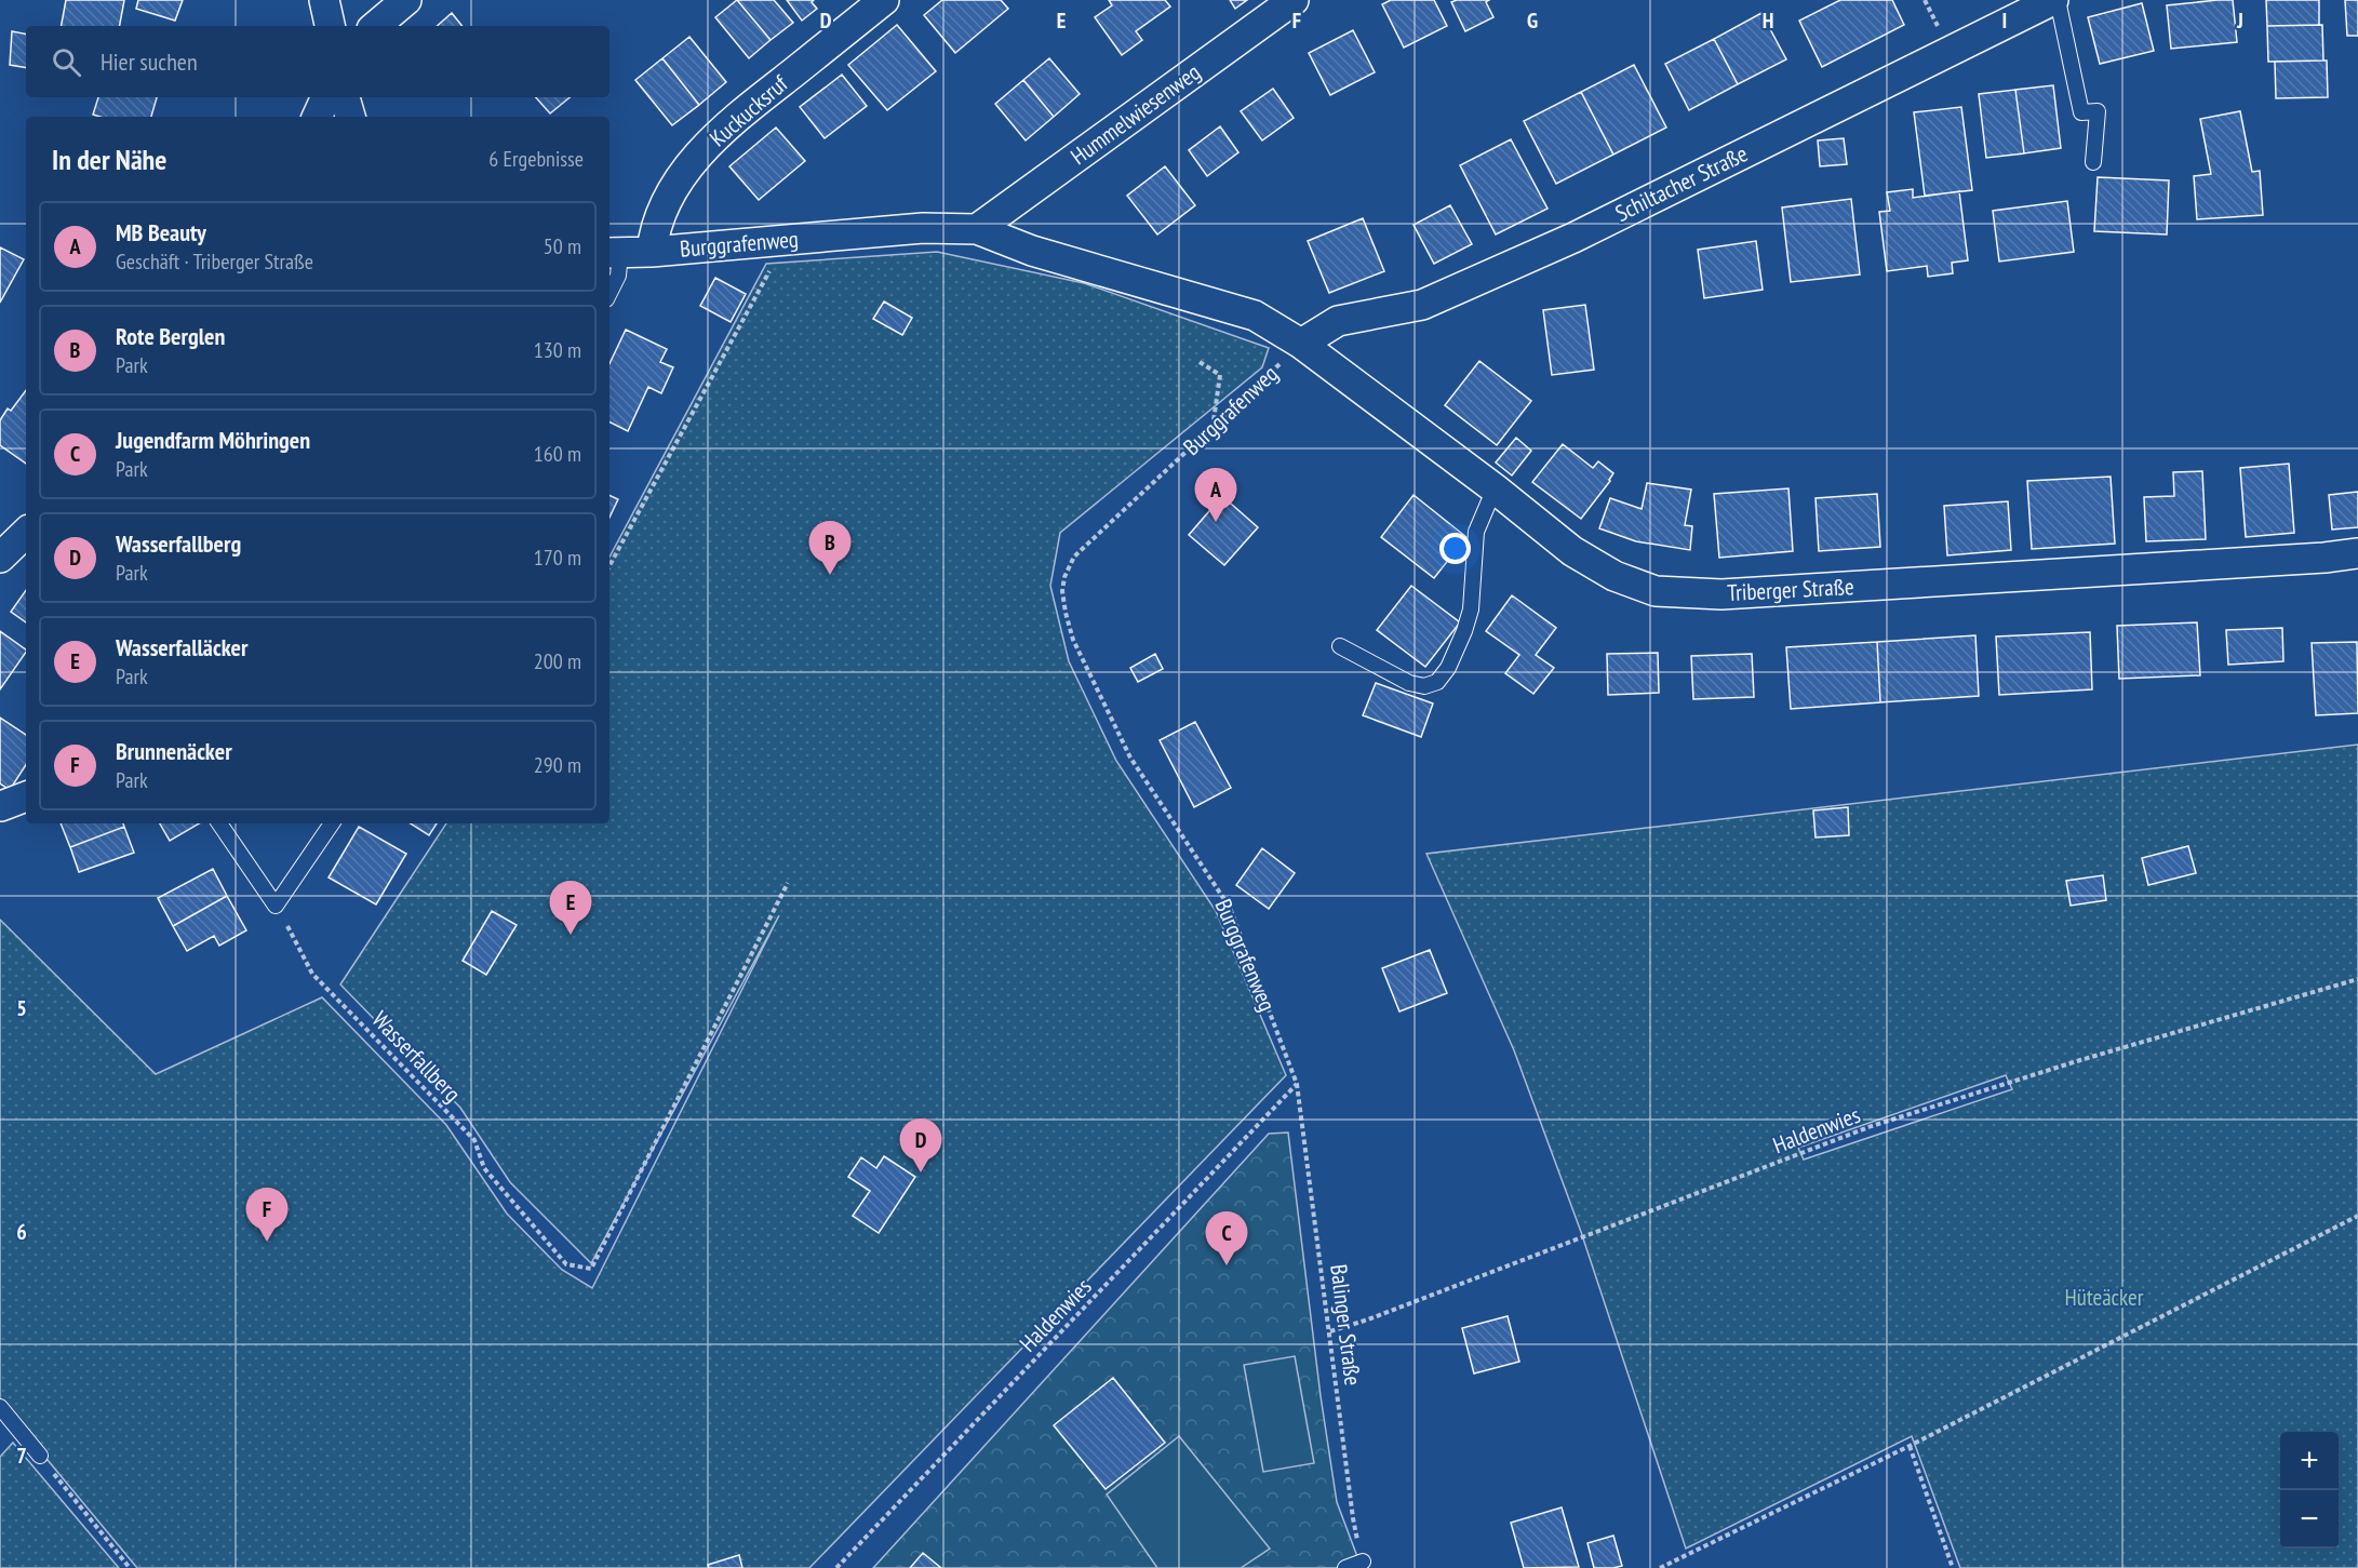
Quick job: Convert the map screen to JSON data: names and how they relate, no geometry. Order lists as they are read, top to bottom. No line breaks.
{"streets":{"street":["Kuckucksruf","Hummelwiesenweg","Schiltacher Straße","Burggrafenweg","Triberger Straße"],"path":["Wasserfallberg","Haldenwies","Balinger Straße"]},"crossings":[["Kuckucksruf","Burggrafenweg"],["Hummelwiesenweg","Burggrafenweg"],["Schiltacher Straße","Burggrafenweg"],["Schiltacher Straße","Triberger Straße"],["Burggrafenweg","Triberger Straße"],["Burggrafenweg","Haldenwies"],["Burggrafenweg","Balinger Straße"],["Haldenwies","Balinger Straße"]],"parks":["Hüteäcker"],"page":{"search":"Hier suchen","heading":["In der Nähe","6 Ergebnisse"],"list":[{"mark":"A","name":"MB Beauty","note":"Geschäft · Triberger Straße","value":"50 m"},{"mark":"B","name":"Rote Berglen","note":"Park","value":"130 m"},{"mark":"C","name":"Jugendfarm Möhringen","note":"Park","value":"160 m"},{"mark":"D","name":"Wasserfallberg","note":"Park","value":"170 m"},{"mark":"E","name":"Wasserfalläcker","note":"Park","value":"200 m"},{"mark":"F","name":"Brunnenäcker","note":"Park","value":"290 m"}],"pins":["A","B","E","D","F","C"],"map_buttons":["+","−"]},"grid":{"columns":["D","E","F","G","H","I","J"],"rows":["5","6","7"]}}
